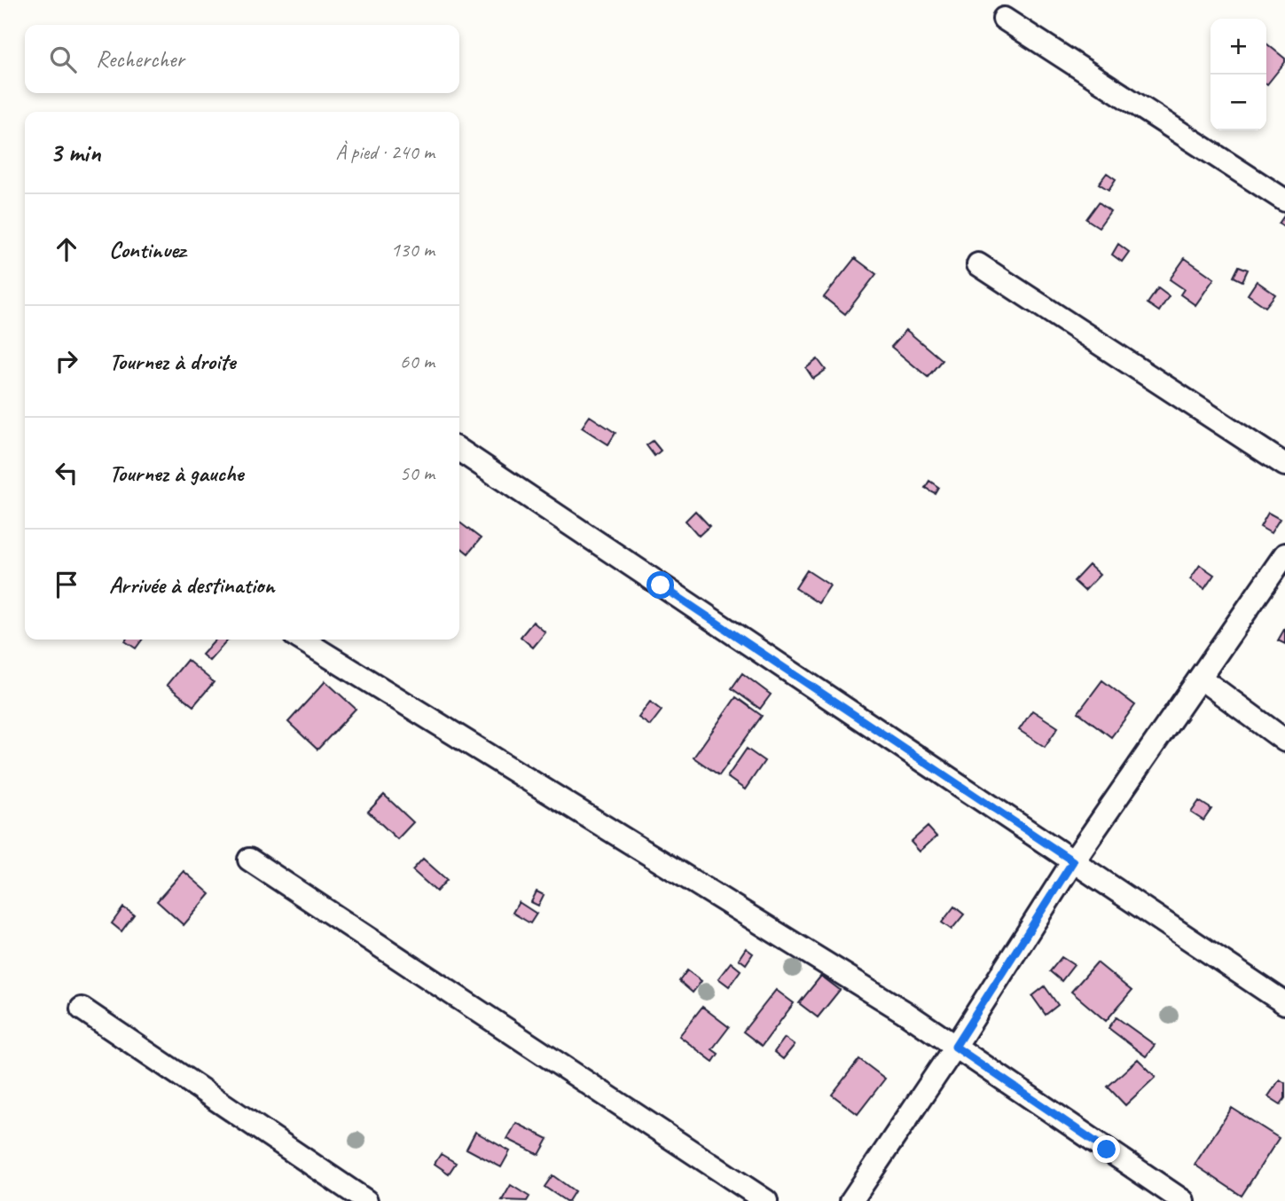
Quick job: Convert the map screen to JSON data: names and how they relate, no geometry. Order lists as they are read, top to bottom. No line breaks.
{"page":{"map_buttons":["+","−"],"search":"Rechercher","heading":["3 min","À pied · 240 m"],"list":[["Continuez","130 m"],["Tournez à droite","60 m"],["Tournez à gauche","50 m"],"Arrivée à destination"]}}
